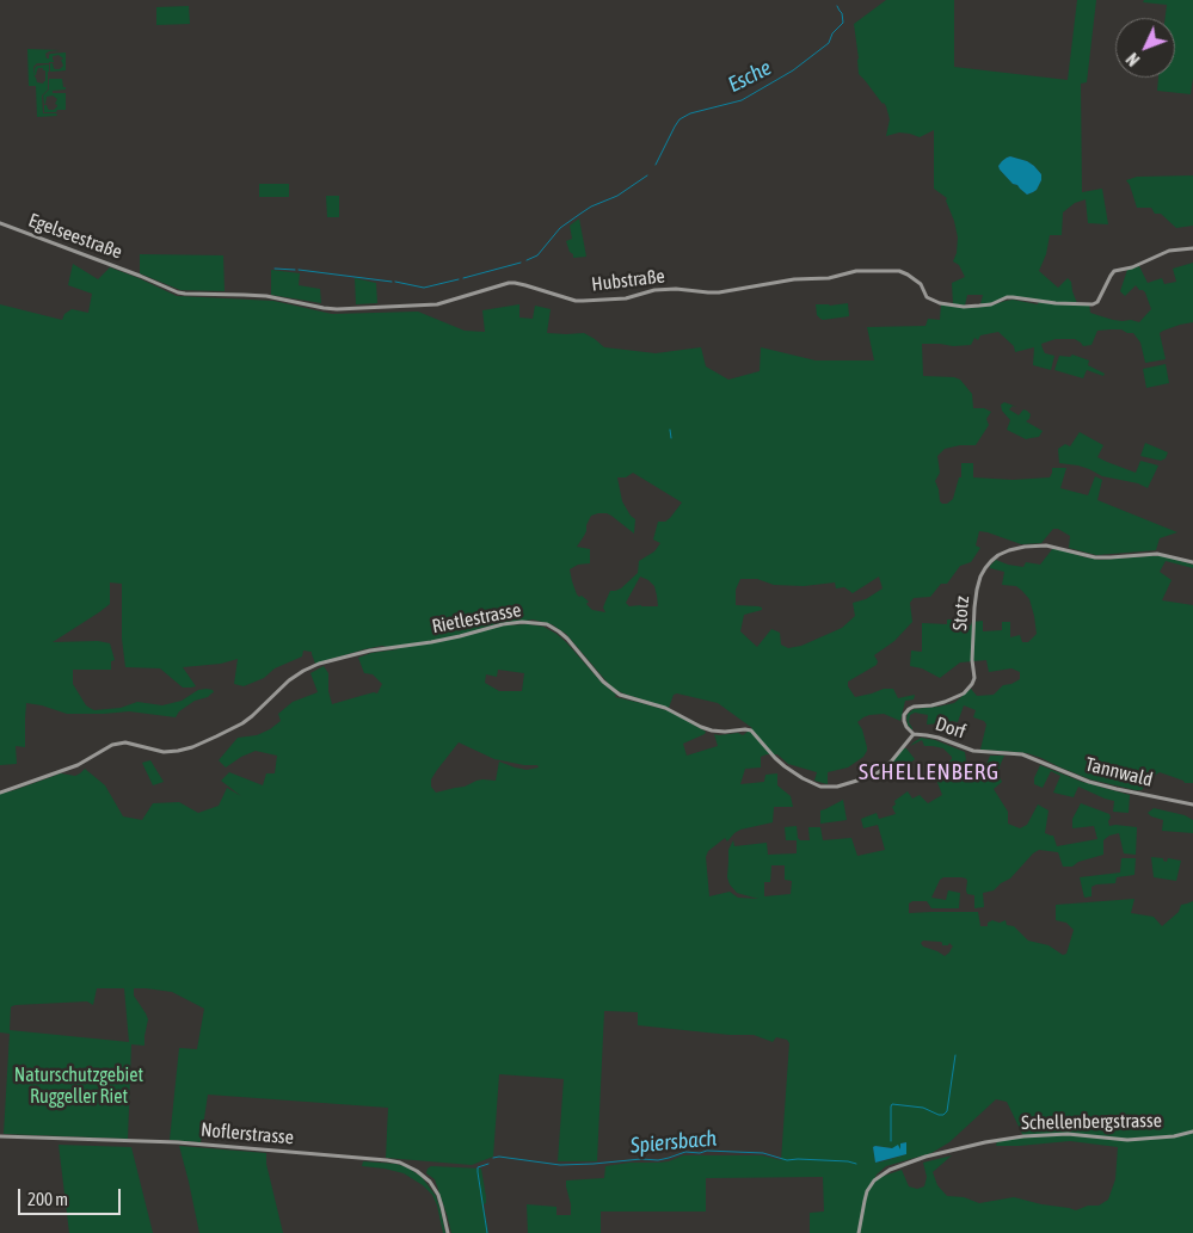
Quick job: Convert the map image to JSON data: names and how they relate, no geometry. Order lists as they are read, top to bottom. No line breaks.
{"streets":{"street":["Egelseestraße","Hubstraße","Stotz","Rietlestrasse","Dorf","Tannwald","Schellenbergstrasse","Noflerstrasse"]},"crossings":[["Egelseestraße","Hubstraße"],["Stotz","Dorf"],["Rietlestrasse","Dorf"],["Dorf","Tannwald"]],"districts":["SCHELLENBERG"],"water":["Esche","Spiersbach"],"parks":["Naturschutzgebiet Ruggeller Riet"],"scale_bar":"200 m","north":"bottom left"}
